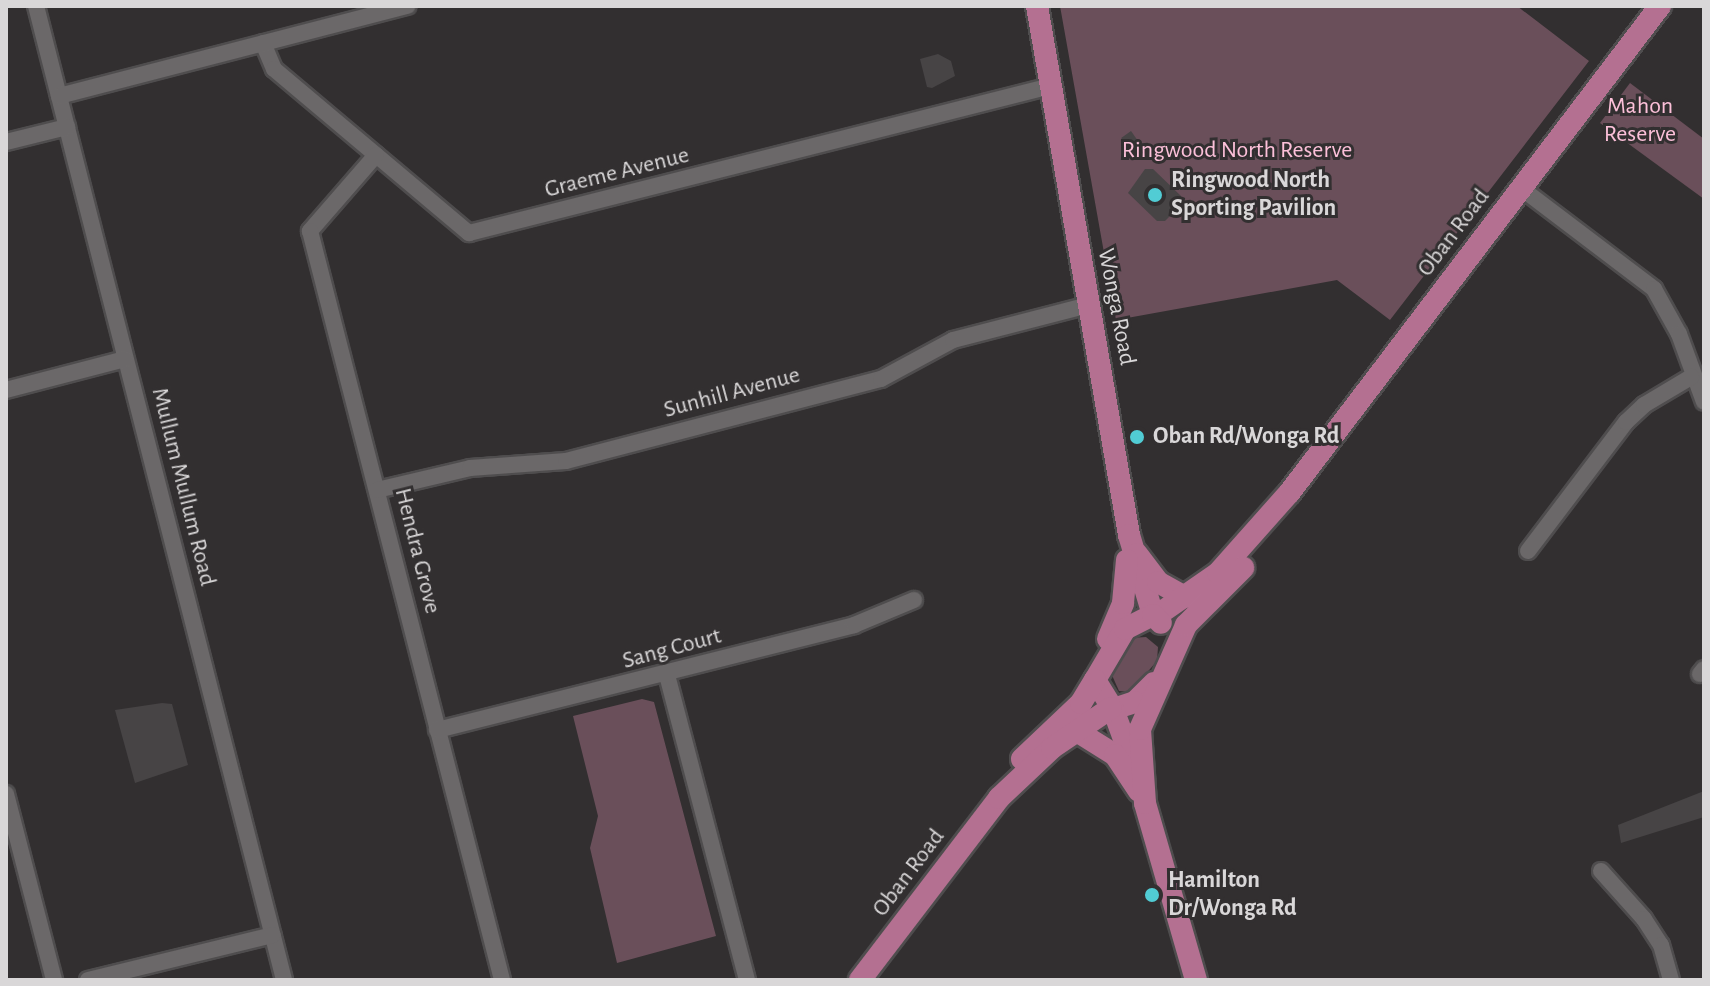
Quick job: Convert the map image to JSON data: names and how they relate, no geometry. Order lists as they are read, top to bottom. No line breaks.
{"streets":{"main road":["Oban Road","Wonga Road"],"street":["Graeme Avenue","Sunhill Avenue","Mullum Mullum Road","Hendra Grove","Sang Court"]},"crossings":[["Graeme Avenue","Wonga Road"],["Graeme Avenue","Hendra Grove"],["Oban Road","Wonga Road"],["Wonga Road","Sunhill Avenue"],["Sunhill Avenue","Hendra Grove"],["Hendra Grove","Sang Court"]],"parks":["Mahon Reserve","Ringwood North Reserve"],"places":["Ringwood North Sporting Pavilion","Oban Rd/Wonga Rd","Hamilton Dr/Wonga Rd"]}
